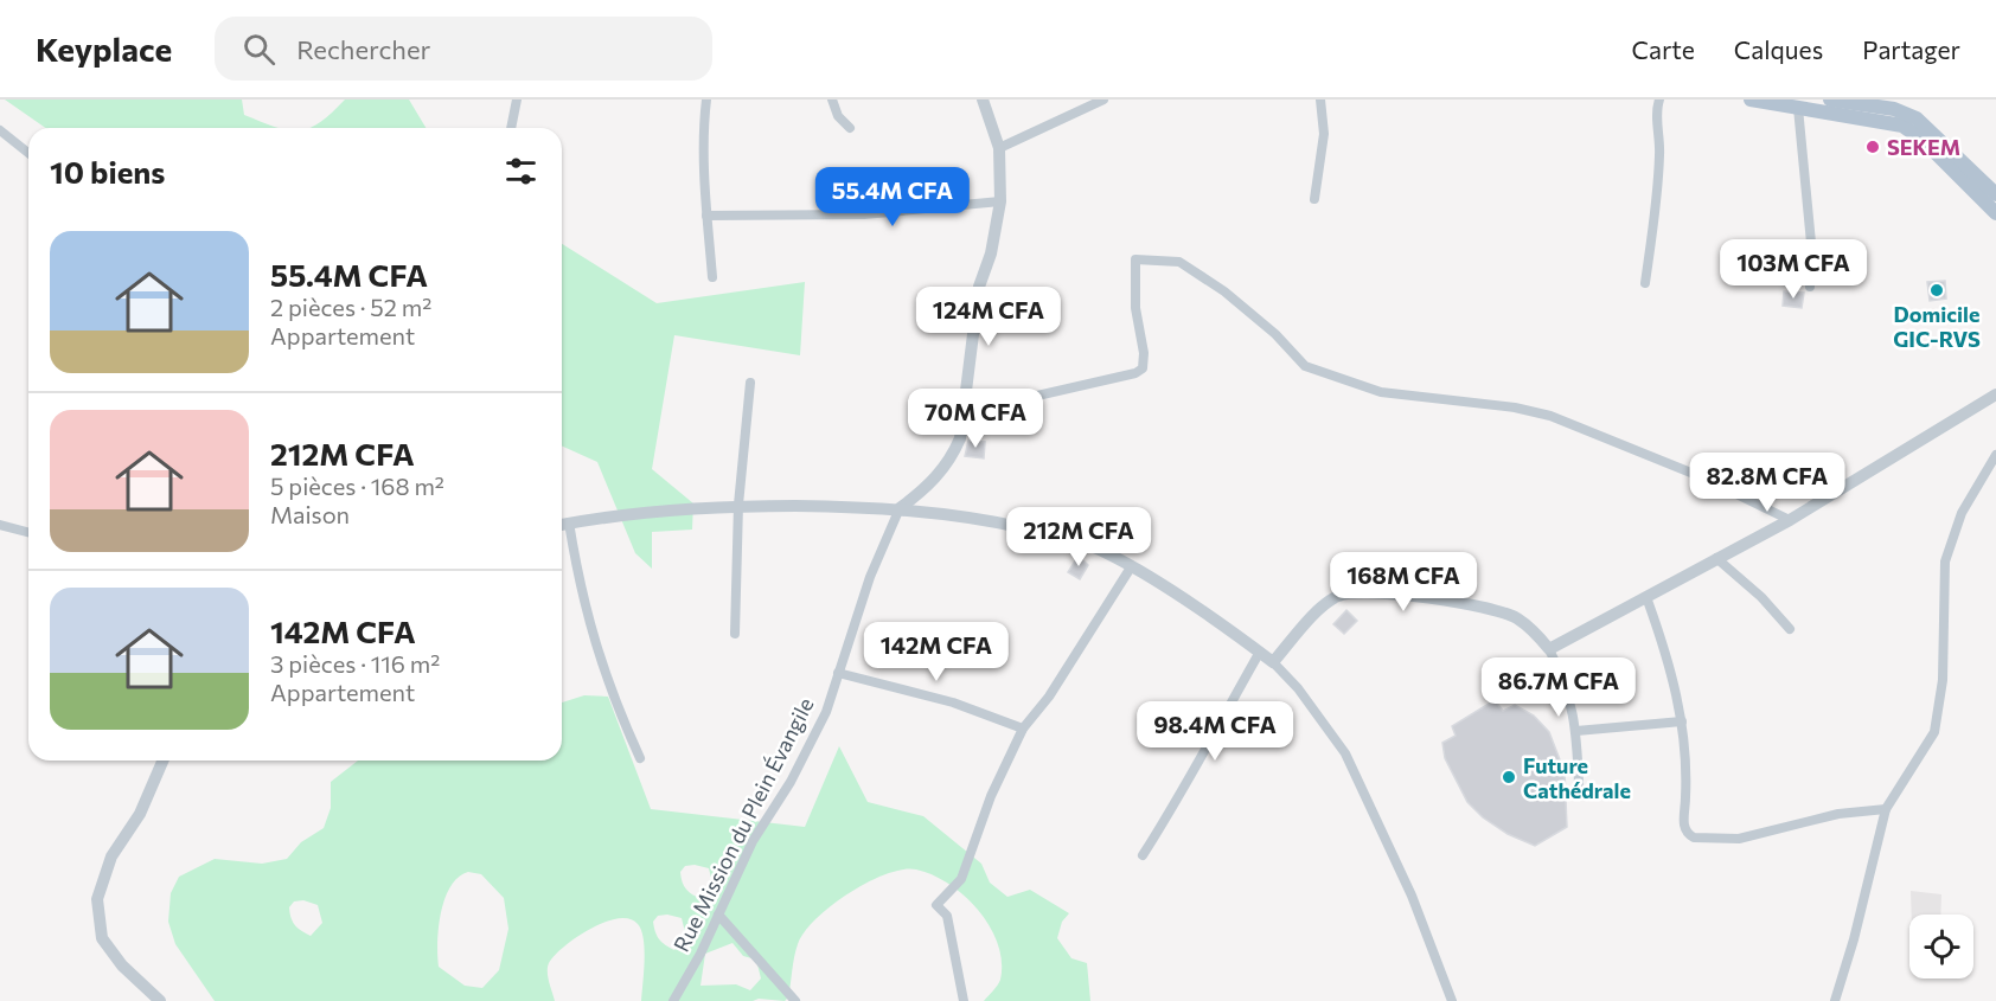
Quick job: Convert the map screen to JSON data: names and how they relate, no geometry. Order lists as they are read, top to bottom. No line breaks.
{"streets":{"street":["Rue Mission du Plein Évangile"]},"places":["SEKEM","Domicile GIC-RVS","Future Cathédrale"],"page":{"header":"Keyplace","search":"Rechercher","nav":["Carte","Calques","Partager"],"heading":"10 biens","price":["55.4M CFA","103M CFA","124M CFA","70M CFA","82.8M CFA","212M CFA","168M CFA","142M CFA","86.7M CFA","98.4M CFA"],"list":[{"name":"55.4M CFA","note":"2 pièces · 52 m² · Appartement"},{"name":"212M CFA","note":"5 pièces · 168 m² · Maison"},{"name":"142M CFA","note":"3 pièces · 116 m² · Appartement"}]}}
